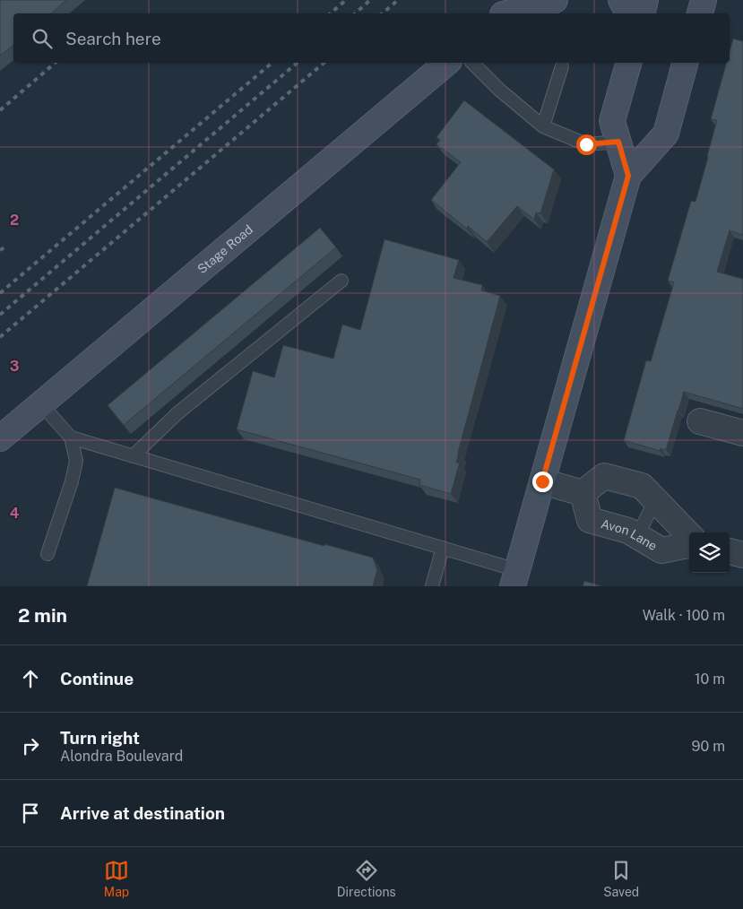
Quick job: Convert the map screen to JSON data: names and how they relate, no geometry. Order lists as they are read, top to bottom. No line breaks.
{"streets":{"main road":["Stage Road"],"street":["Avon Lane"]},"page":{"search":"Search here","heading":["2 min","Walk · 100 m"],"list":[["Continue","10 m"],["Turn right","Alondra Boulevard","90 m"],"Arrive at destination"],"nav":["Map","Directions","Saved"]},"grid":{"rows":["2","3","4"]}}
